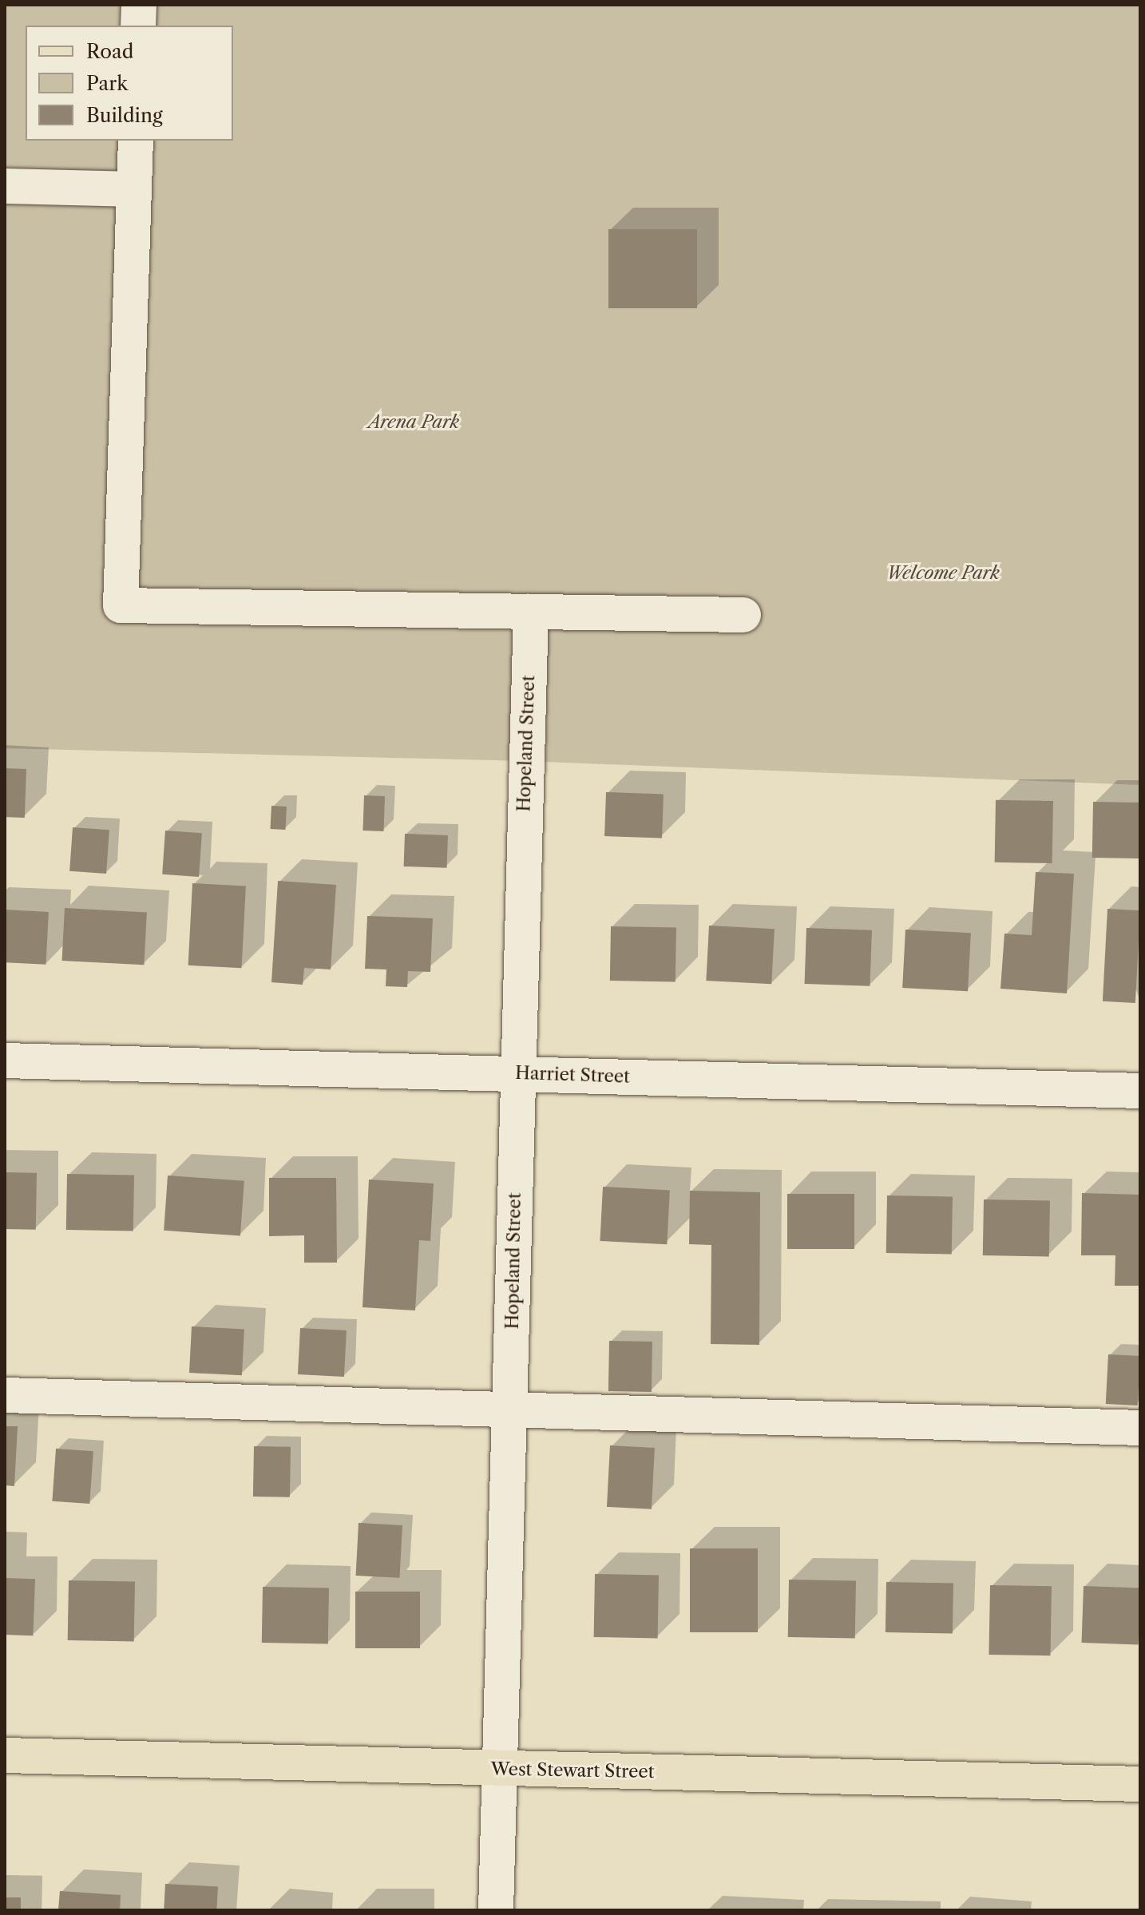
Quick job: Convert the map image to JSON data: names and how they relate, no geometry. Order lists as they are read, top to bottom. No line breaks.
{"streets":{"main road":["West Stewart Street"],"street":["Hopeland Street","Harriet Street"]},"crossings":[["Hopeland Street","Harriet Street"],["Hopeland Street","West Stewart Street"]],"parks":["Arena Park","Welcome Park"],"legend":["Road","Park","Building"]}
